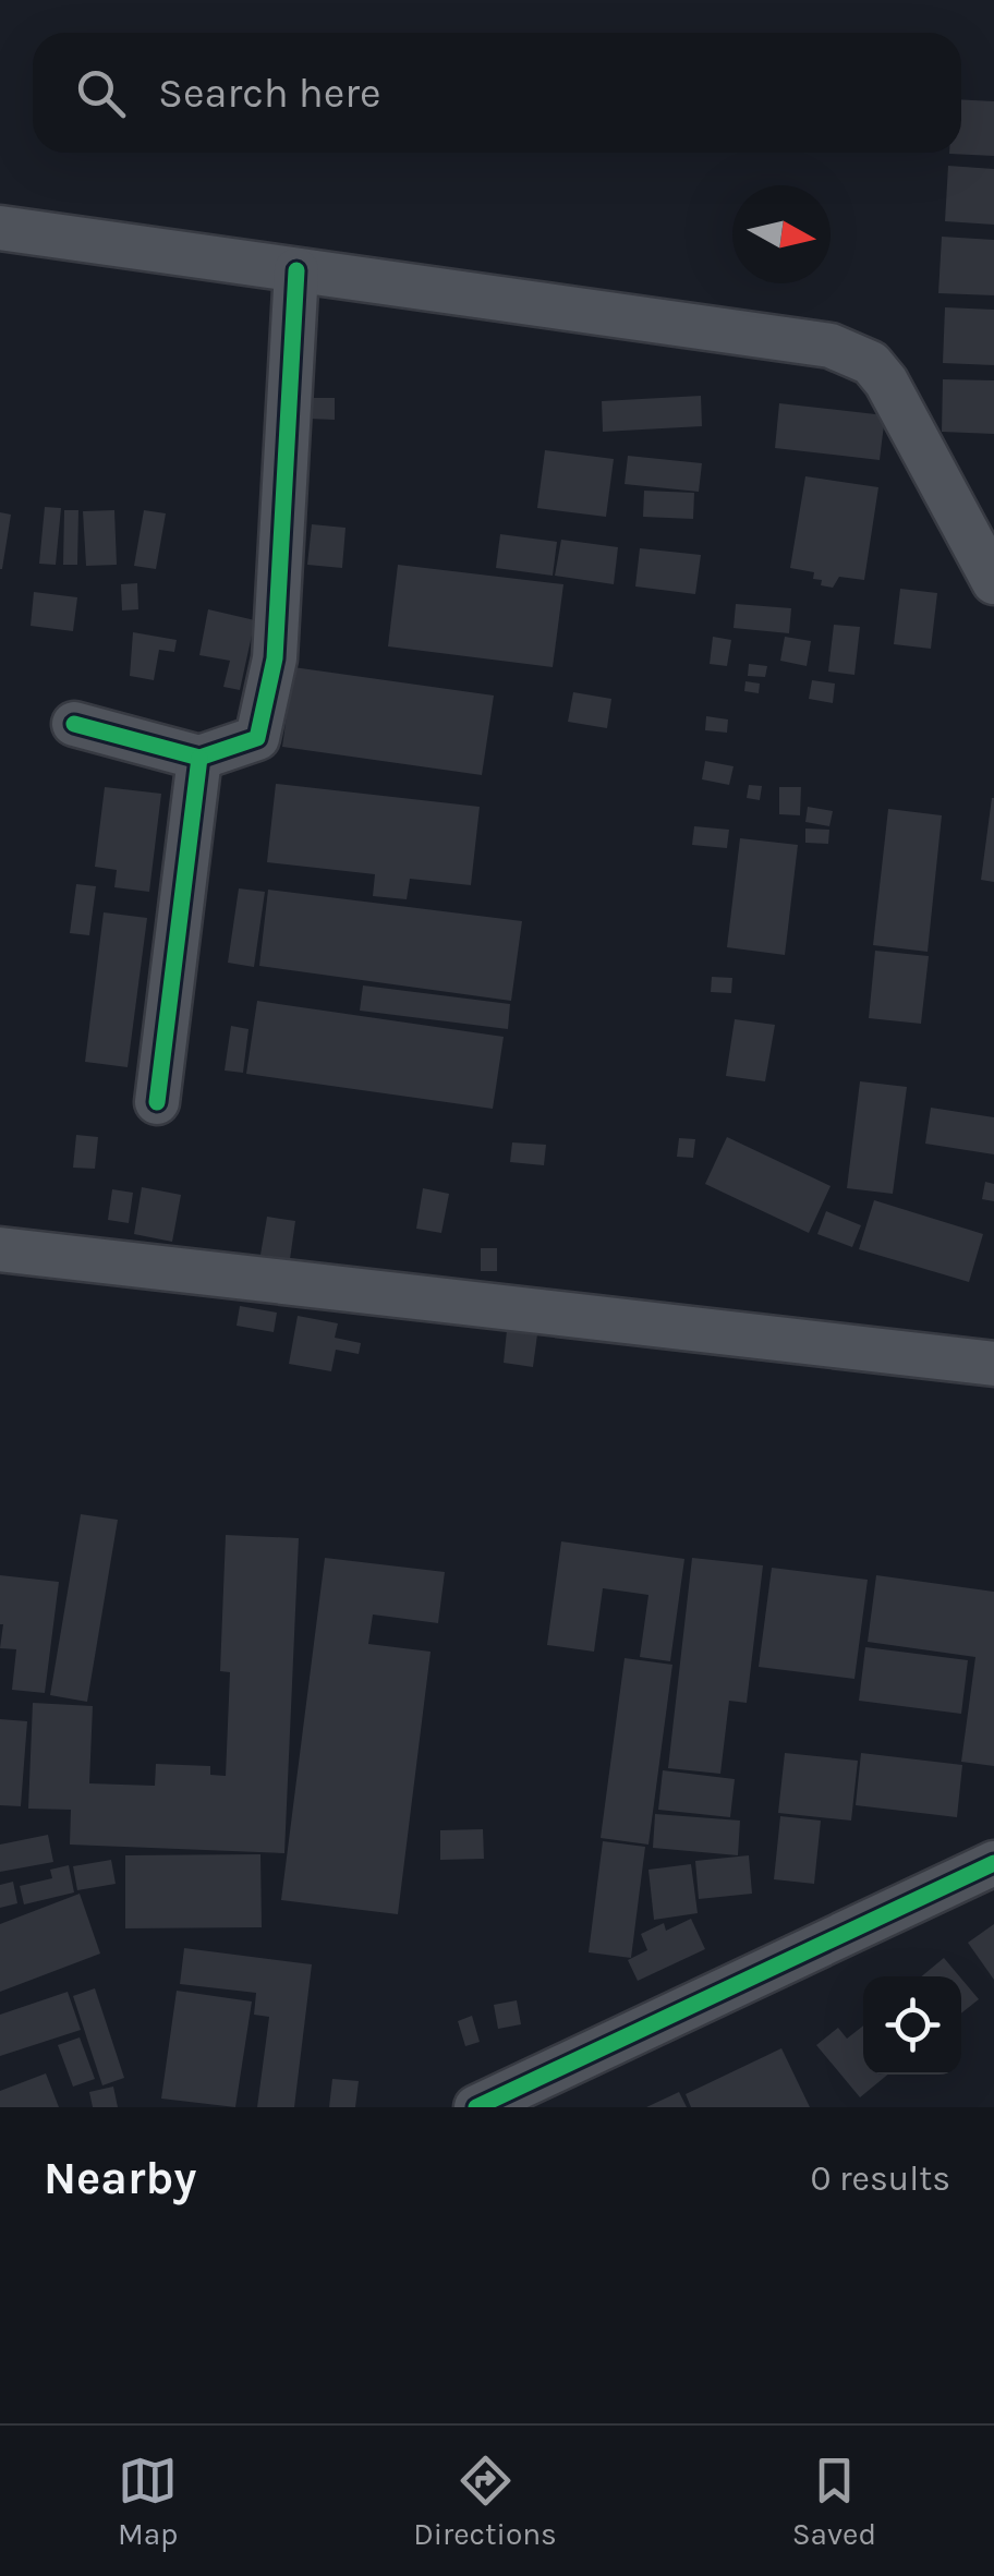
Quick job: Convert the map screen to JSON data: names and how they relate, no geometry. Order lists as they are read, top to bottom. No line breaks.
{"north":"right","page":{"search":"Search here","heading":["Nearby","0 results"],"nav":["Map","Directions","Saved"]}}
